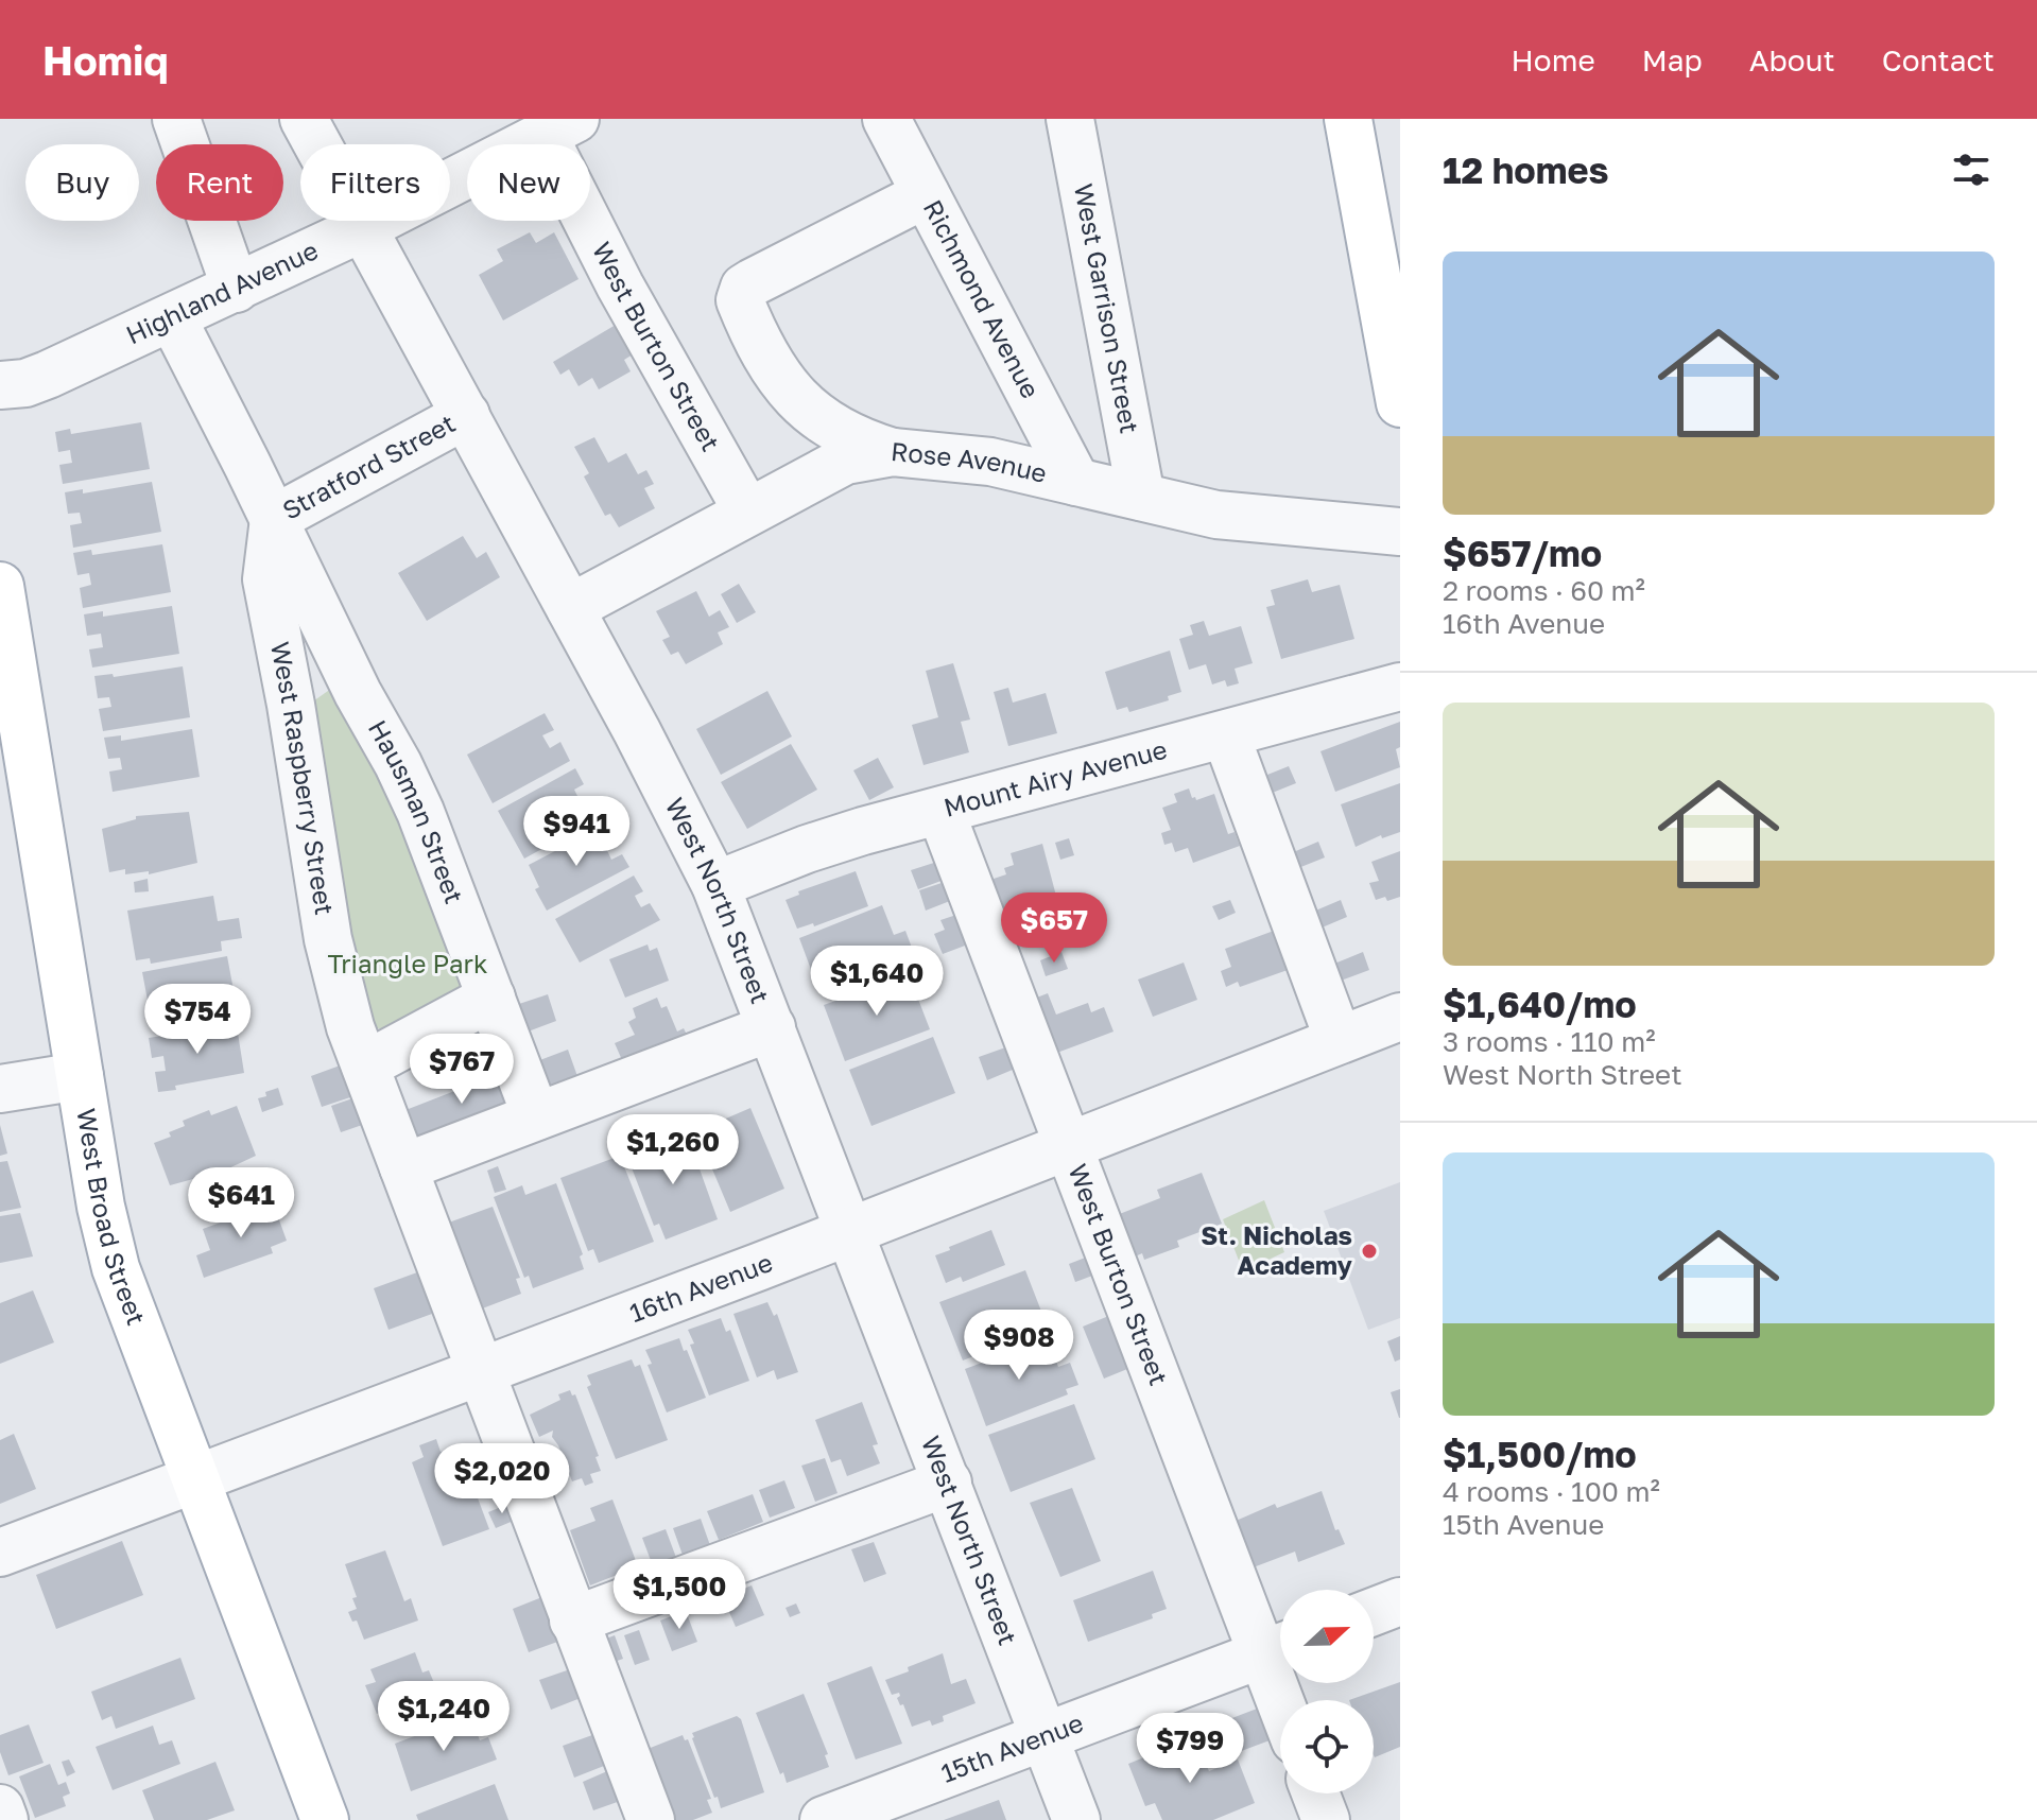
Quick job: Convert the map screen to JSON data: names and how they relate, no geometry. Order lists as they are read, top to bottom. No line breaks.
{"streets":{"main road":["West Broad Street"],"street":["Highland Avenue","Richmond Avenue","West Garrison Street","West Burton Street","Rose Avenue","Stratford Street","West Raspberry Street","Mount Airy Avenue","Hausman Street","West North Street","16th Avenue","15th Avenue"]},"crossings":[["Highland Avenue","West Burton Street"],["Highland Avenue","West North Street"],["Richmond Avenue","Rose Avenue"],["West Garrison Street","Rose Avenue"],["West Burton Street","Rose Avenue"],["West Burton Street","Mount Airy Avenue"],["West Burton Street","16th Avenue"],["West Burton Street","15th Avenue"],["Rose Avenue","West North Street"],["Stratford Street","West Raspberry Street"],["Stratford Street","Hausman Street"],["Stratford Street","West North Street"],["West Raspberry Street","Hausman Street"],["West Raspberry Street","16th Avenue"],["Mount Airy Avenue","West North Street"],["West North Street","16th Avenue"],["West North Street","15th Avenue"],["West Broad Street","16th Avenue"]],"parks":["Triangle Park"],"places":["St. Nicholas Academy"],"north":"right","page":{"header":"Homiq","nav":["Home","Map","About","Contact"],"heading":"12 homes","chip":["Buy","Rent","Filters","New"],"list":[{"name":"$657/mo","note":"2 rooms · 60 m² · 16th Avenue"},{"name":"$1,640/mo","note":"3 rooms · 110 m² · West North Street"},{"name":"$1,500/mo","note":"4 rooms · 100 m² · 15th Avenue"}],"price":["$941","$657","$1,640","$754","$767","$1,260","$641","$908","$2,020","$1,500","$1,240","$799"]}}
